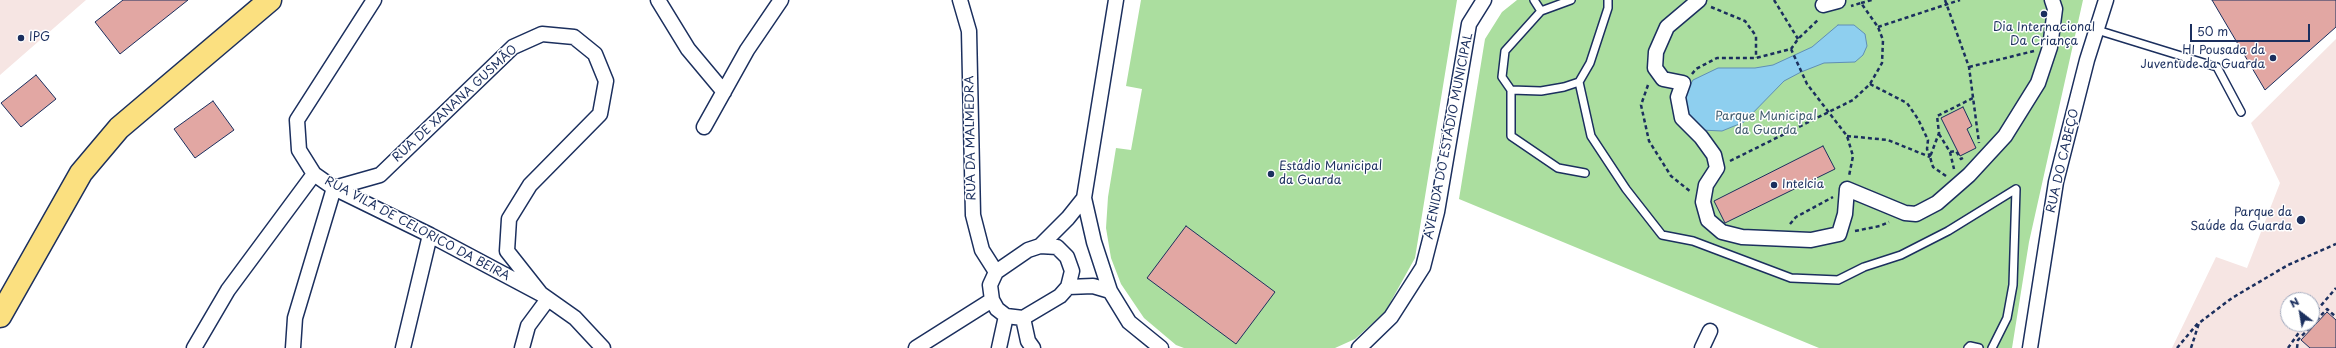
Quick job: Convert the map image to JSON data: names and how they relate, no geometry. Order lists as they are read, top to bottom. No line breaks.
{"streets":{"street":["RUA DE XANANA GUSMÃO","AVENIDA DO ESTÁDIO MUNICIPAL","RUA DA MALMEDRA","RUA DO CABEÇO","RUA VILA DE CELORICO DA BEIRA"]},"crossings":[["RUA DE XANANA GUSMÃO","RUA VILA DE CELORICO DA BEIRA"]],"parks":["Parque Municipal da Guarda"],"places":["Dia Internacional Da Criança","IPG","HI Pousada da Juventude da Guarda","Estádio Municipal da Guarda","Intelcia","Parque da Saúde da Guarda"],"scale_bar":"50 m","north":"top left"}
